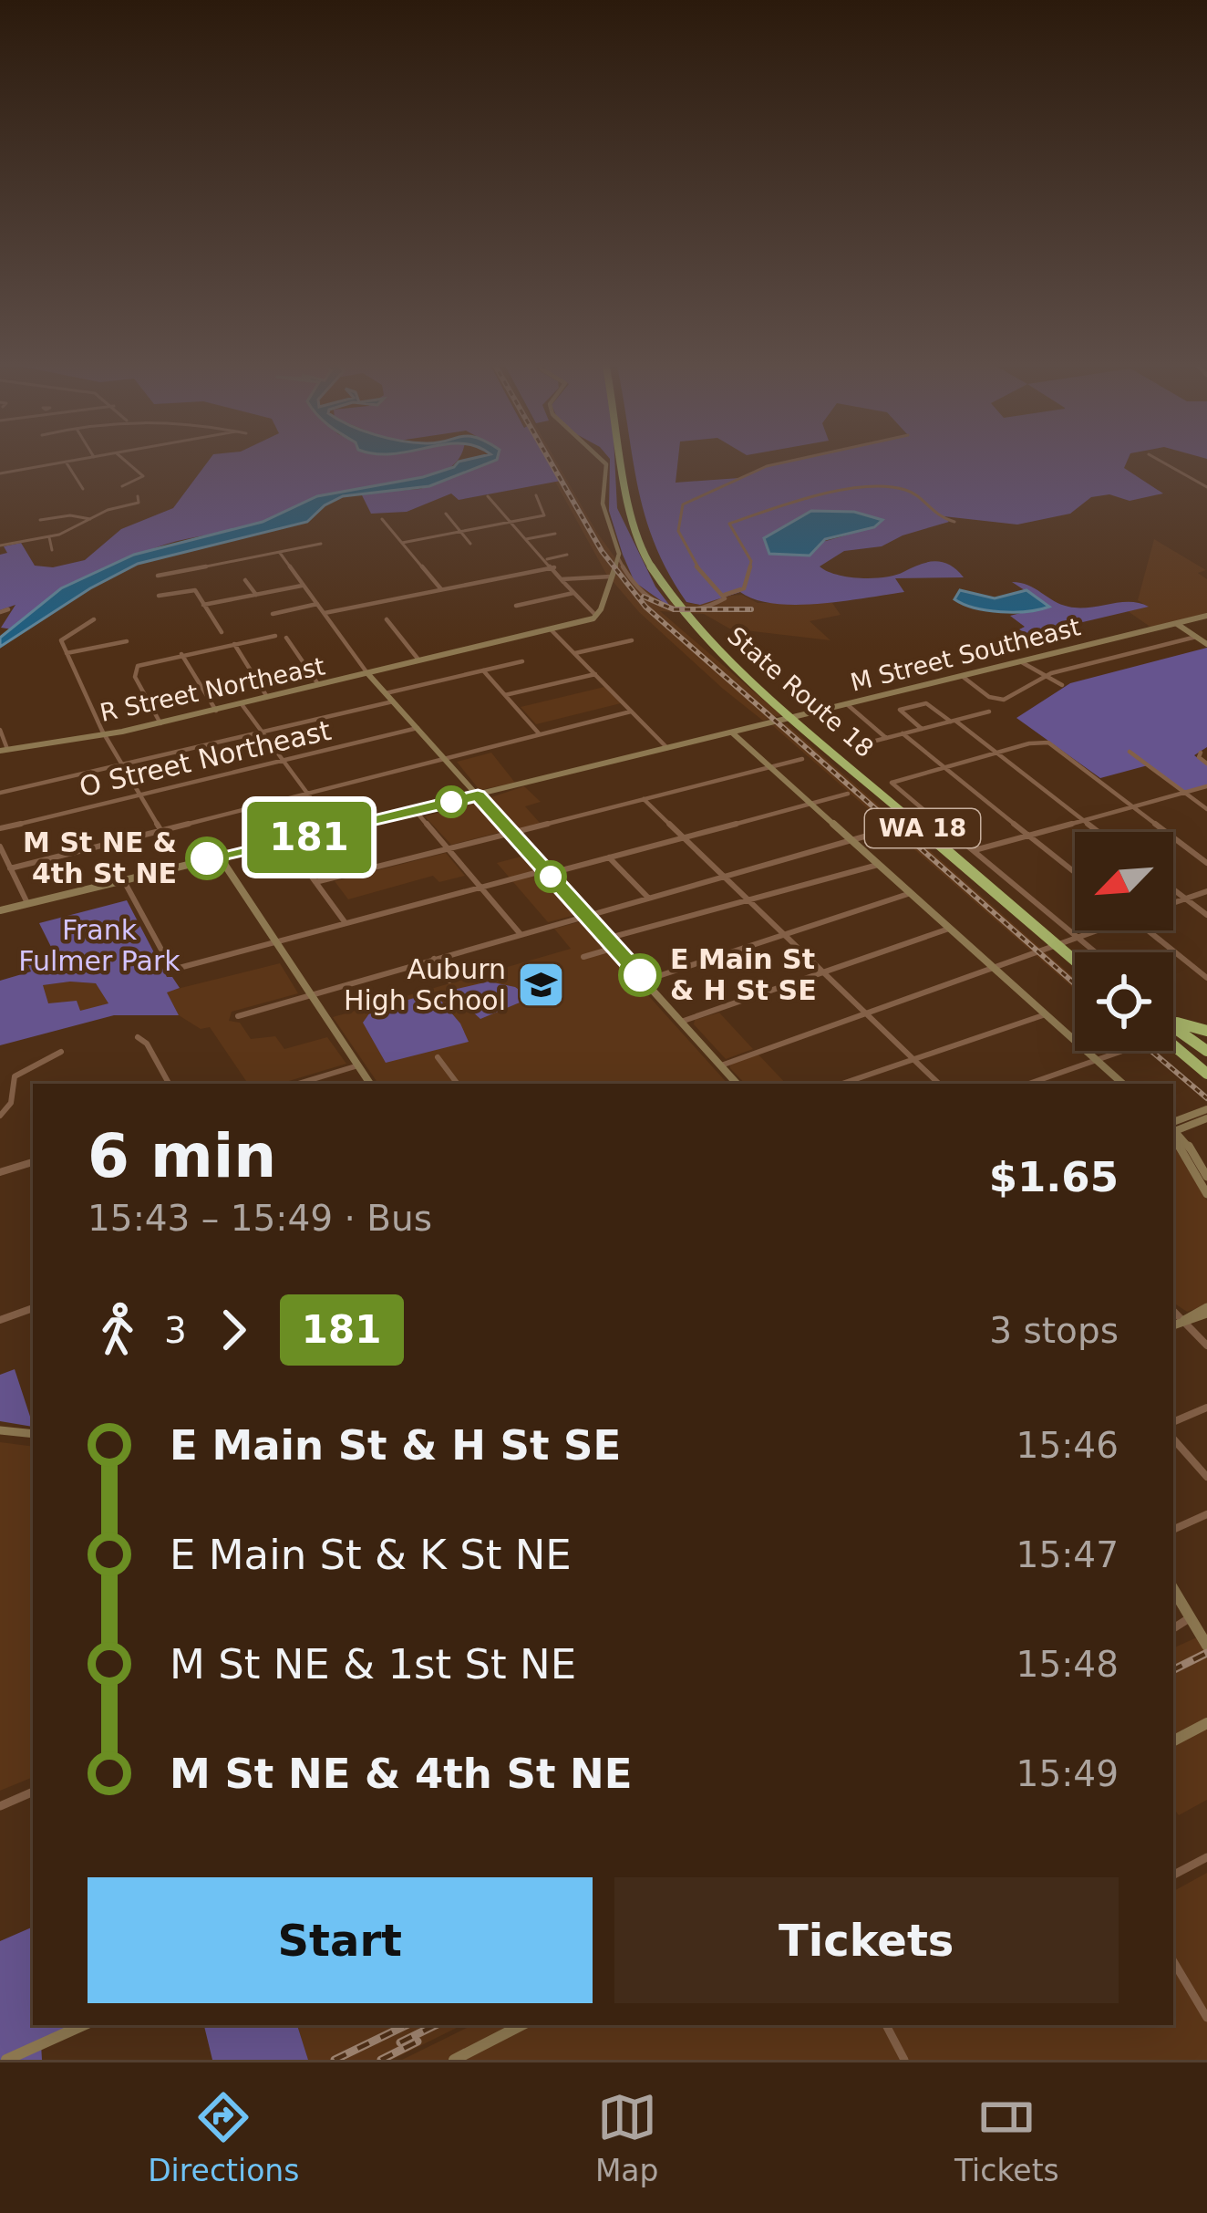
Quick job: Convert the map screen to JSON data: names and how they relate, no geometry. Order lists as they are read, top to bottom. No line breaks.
{"streets":{"highway":["State Route 18","WA 18"],"main road":["M Street Southeast","R Street Northeast"],"street":["O Street Northeast"]},"parks":["Frank Fulmer Park"],"places":{"other":["M St NE & 4th St NE","E Main St & H St SE"],"school or university":["Auburn High School"]},"lines":["bus line 181"],"north":"bottom left","page":{"on_map":"181","heading":["6 min","15:43 – 15:49 · Bus","$1.65"],"legs":["3","181","3 stops"],"list":[{"name":"E Main St & H St SE","value":"15:46"},{"name":"E Main St & K St NE","value":"15:47"},{"name":"M St NE & 1st St NE","value":"15:48"},{"name":"M St NE & 4th St NE","value":"15:49"}],"buttons":["Start","Tickets"],"tabs":["Directions","Map","Tickets"]}}
